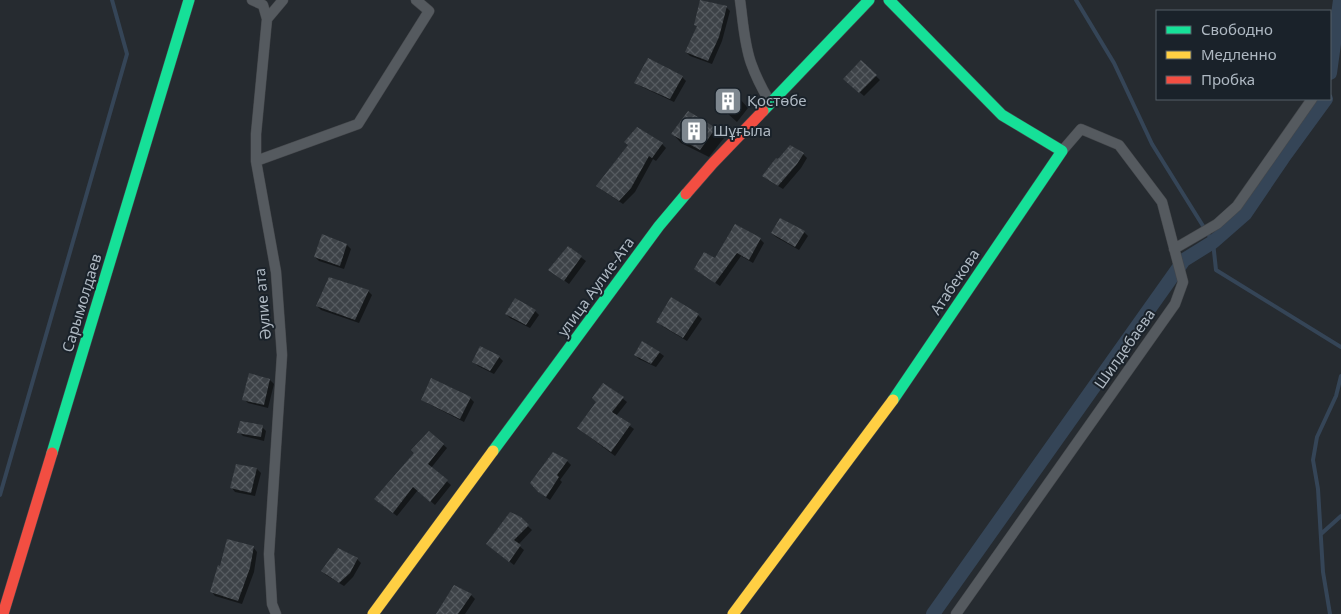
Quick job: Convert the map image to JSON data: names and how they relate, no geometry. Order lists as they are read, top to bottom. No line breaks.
{"streets":{"street":["Атабекова","улица Аулие-Ата","Сарымолдаев","Әулие ата","Шилдебаева"]},"crossings":[["Атабекова","Шилдебаева"]],"places":{"building":["Қостөбе","Шұғыла"]},"legend":["Свободно","Медленно","Пробка"]}
